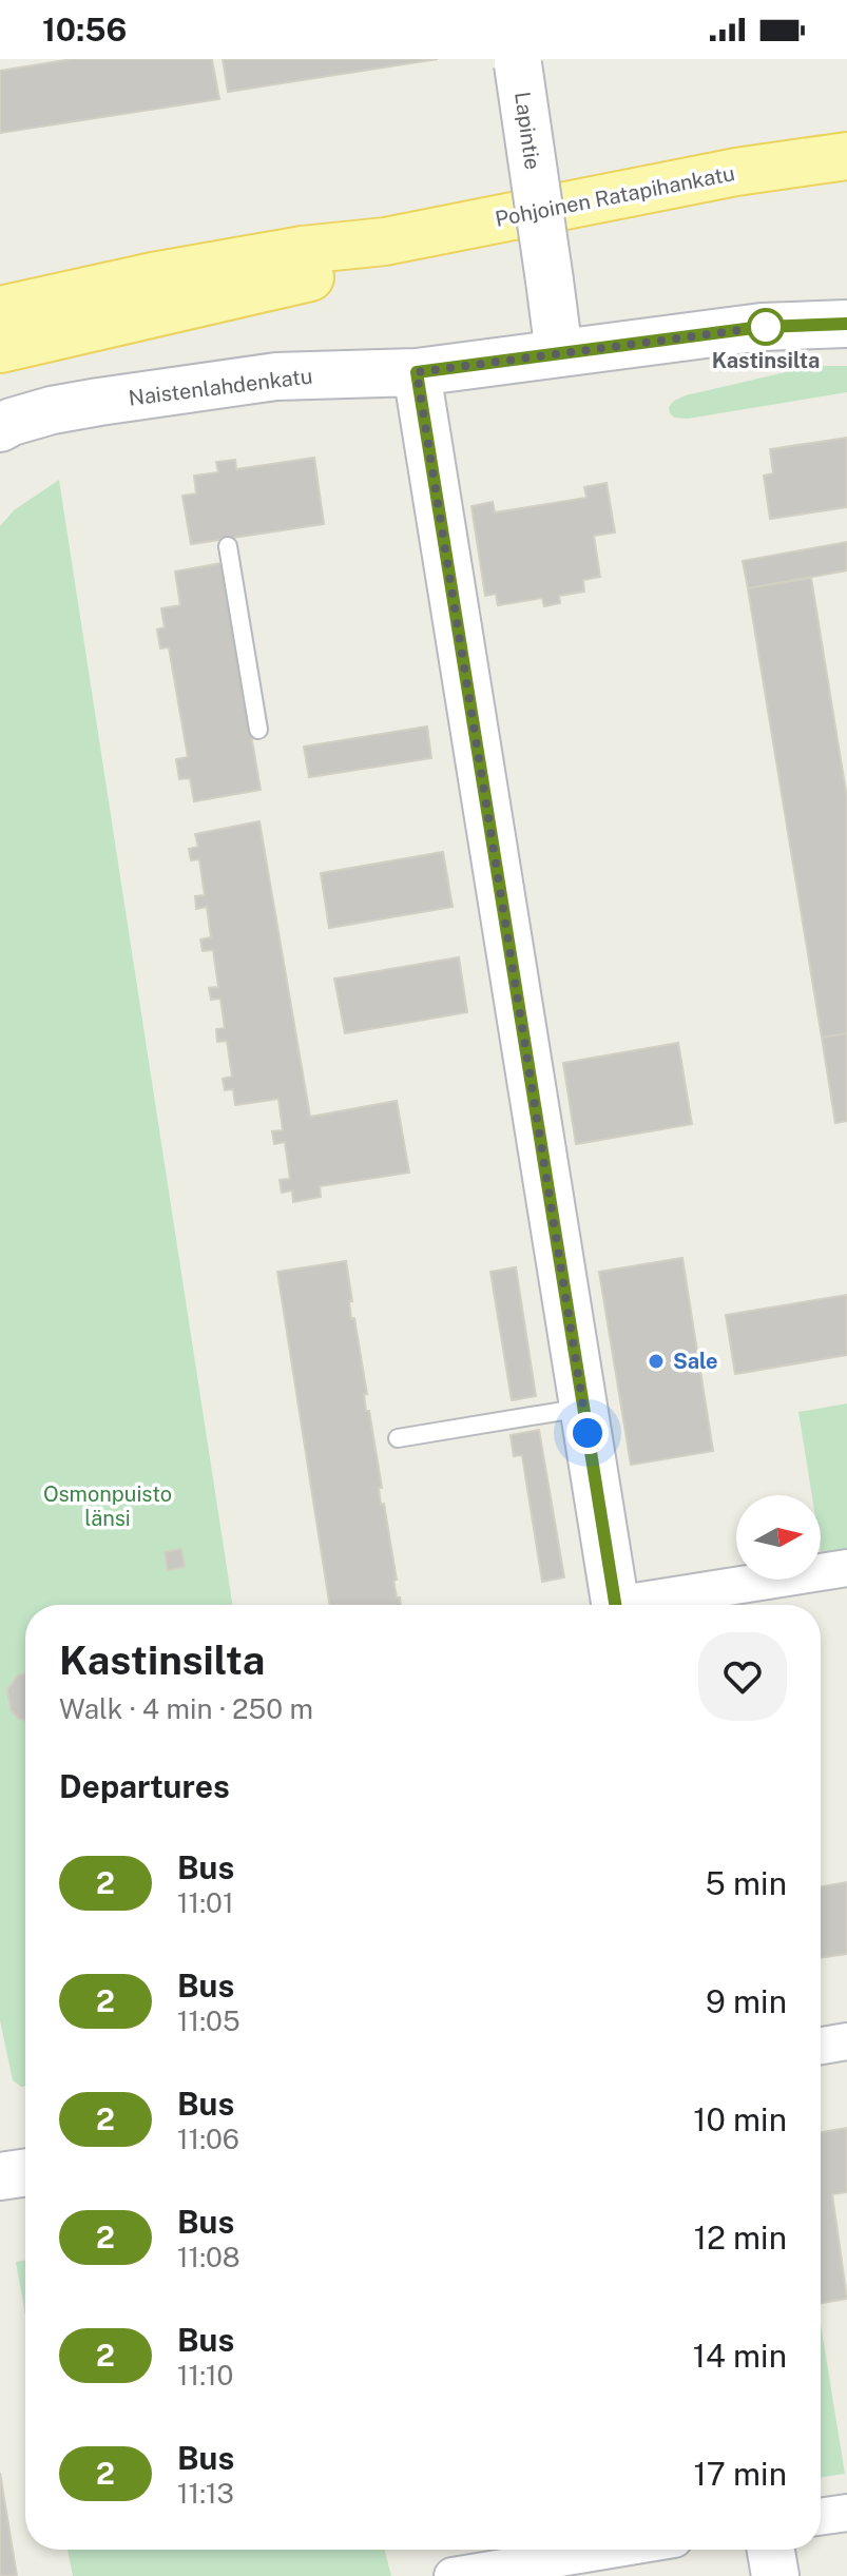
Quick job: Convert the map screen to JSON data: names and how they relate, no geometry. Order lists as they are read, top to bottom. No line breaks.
{"streets":{"main road":["Lapintie","Pohjoinen Ratapihankatu","Naistenlahdenkatu"]},"crossings":[["Lapintie","Naistenlahdenkatu"]],"parks":["Osmonpuisto länsi"],"places":["Kastinsilta","Sale"],"lines":["bus line 2"],"north":"right","page":{"status":"10:56","heading":[["Kastinsilta","Walk · 4 min · 250 m"],"Departures"],"list":[{"mark":"2","name":"Bus","note":"11:01","value":"5 min"},{"mark":"2","name":"Bus","note":"11:05","value":"9 min"},{"mark":"2","name":"Bus","note":"11:06","value":"10 min"},{"mark":"2","name":"Bus","note":"11:08","value":"12 min"},{"mark":"2","name":"Bus","note":"11:10","value":"14 min"},{"mark":"2","name":"Bus","note":"11:13","value":"17 min"}]}}
